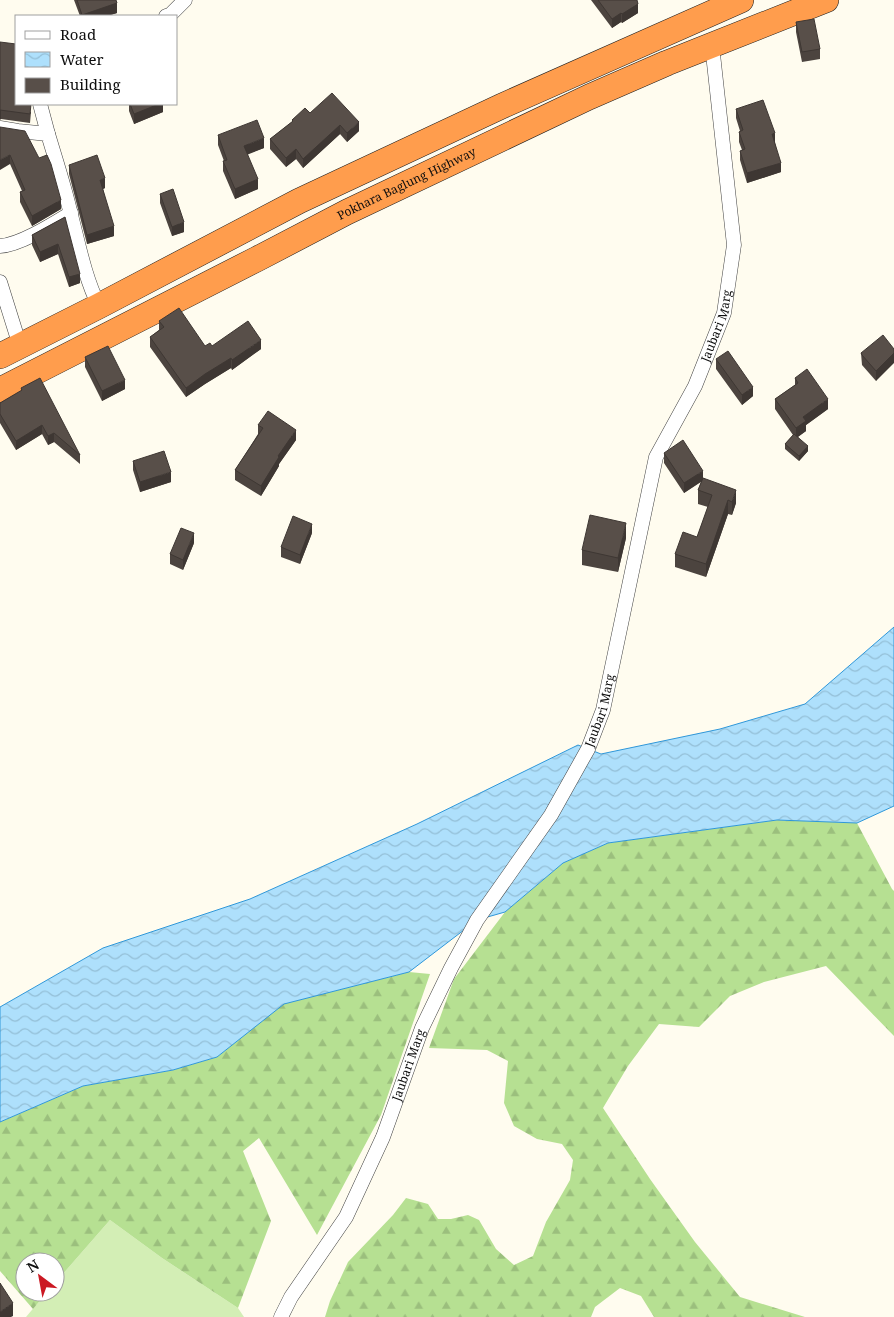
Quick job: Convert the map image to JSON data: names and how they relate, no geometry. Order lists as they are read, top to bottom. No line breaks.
{"streets":{"highway":["Pokhara Baglung Highway"],"street":["Jaubari Marg"]},"crossings":[["Pokhara Baglung Highway","Jaubari Marg"]],"legend":["Road","Water","Building"],"north":"top left"}
